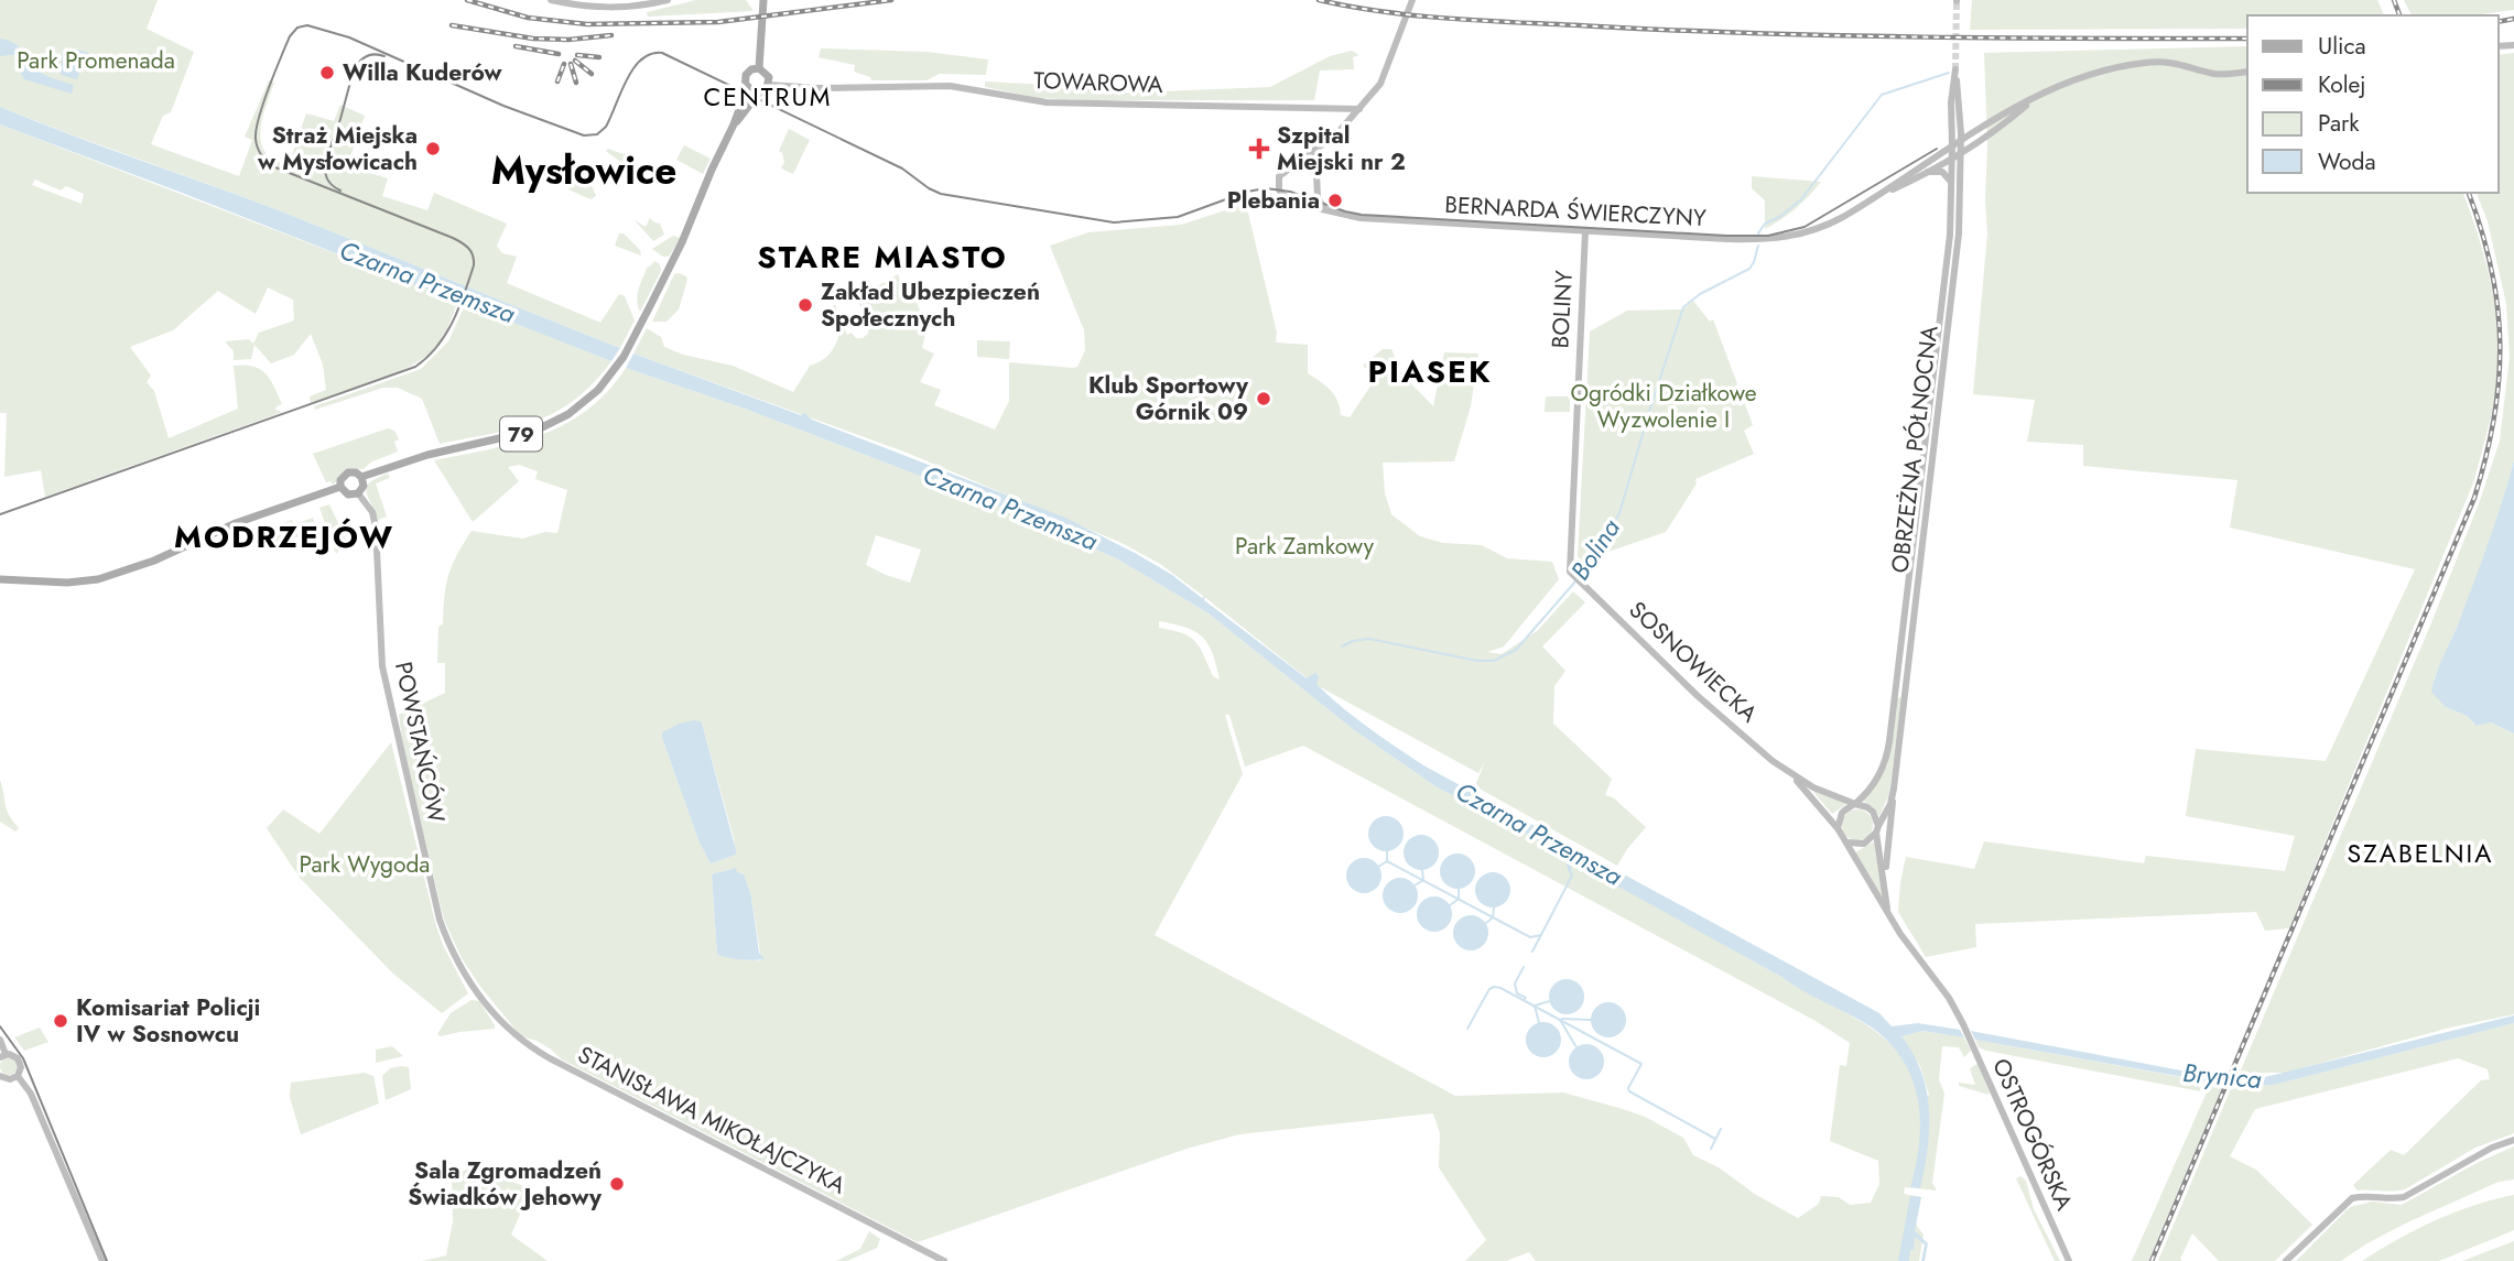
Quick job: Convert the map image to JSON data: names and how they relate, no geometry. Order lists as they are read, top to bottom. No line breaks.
{"streets":{"main road":["79"],"street":["TOWAROWA","BERNARDA ŚWIERCZYNY","BOLINY","OBRZEŻNA PÓŁNOCNA","SOSNOWIECKA","POWSTAŃCÓW","STANISŁAWA MIKOŁAJCZYKA","OSTROGÓRSKA"]},"crossings":[["TOWAROWA","79"],["BERNARDA ŚWIERCZYNY","BOLINY"],["BERNARDA ŚWIERCZYNY","OBRZEŻNA PÓŁNOCNA"],["BOLINY","SOSNOWIECKA"],["79","POWSTAŃCÓW"],["OBRZEŻNA PÓŁNOCNA","SOSNOWIECKA"],["SOSNOWIECKA","OSTROGÓRSKA"],["POWSTAŃCÓW","STANISŁAWA MIKOŁAJCZYKA"]],"districts":["CENTRUM","Mysłowice","STARE MIASTO","PIASEK","MODRZEJÓW","SZABELNIA"],"water":["Czarna Przemsza","Bolina","Brynica"],"parks":["Park Promenada","Ogródki Działkowe Wyzwolenie I","Park Zamkowy","Park Wygoda"],"places":{"other":["Willa Kuderów","Straż Miejska w Mysłowicach","Plebania","Zakład Ubezpieczeń Społecznych","Klub Sportowy Górnik 09","Komisariat Policji IV w Sosnowcu","Sala Zgromadzeń Świadków Jehowy"],"health":["Szpital Miejski nr 2"]},"legend":["Ulica","Kolej","Park","Woda"]}
